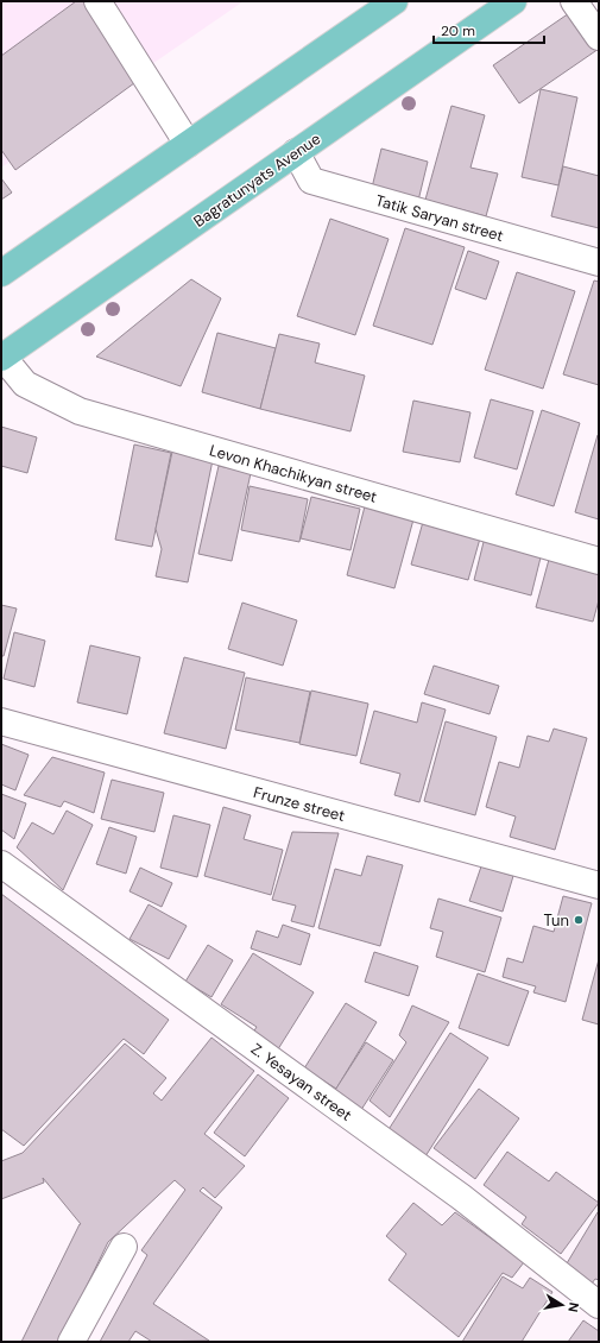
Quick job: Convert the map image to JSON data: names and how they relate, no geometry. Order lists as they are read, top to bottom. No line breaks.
{"streets":{"main road":["Bagratunyats Avenue"],"street":["Tatik Saryan street","Levon Khachikyan street","Frunze street","Z. Yesayan street"]},"crossings":[["Bagratunyats Avenue","Tatik Saryan street"],["Bagratunyats Avenue","Levon Khachikyan street"]],"places":["Tun"],"scale_bar":"20 m","north":"right"}
